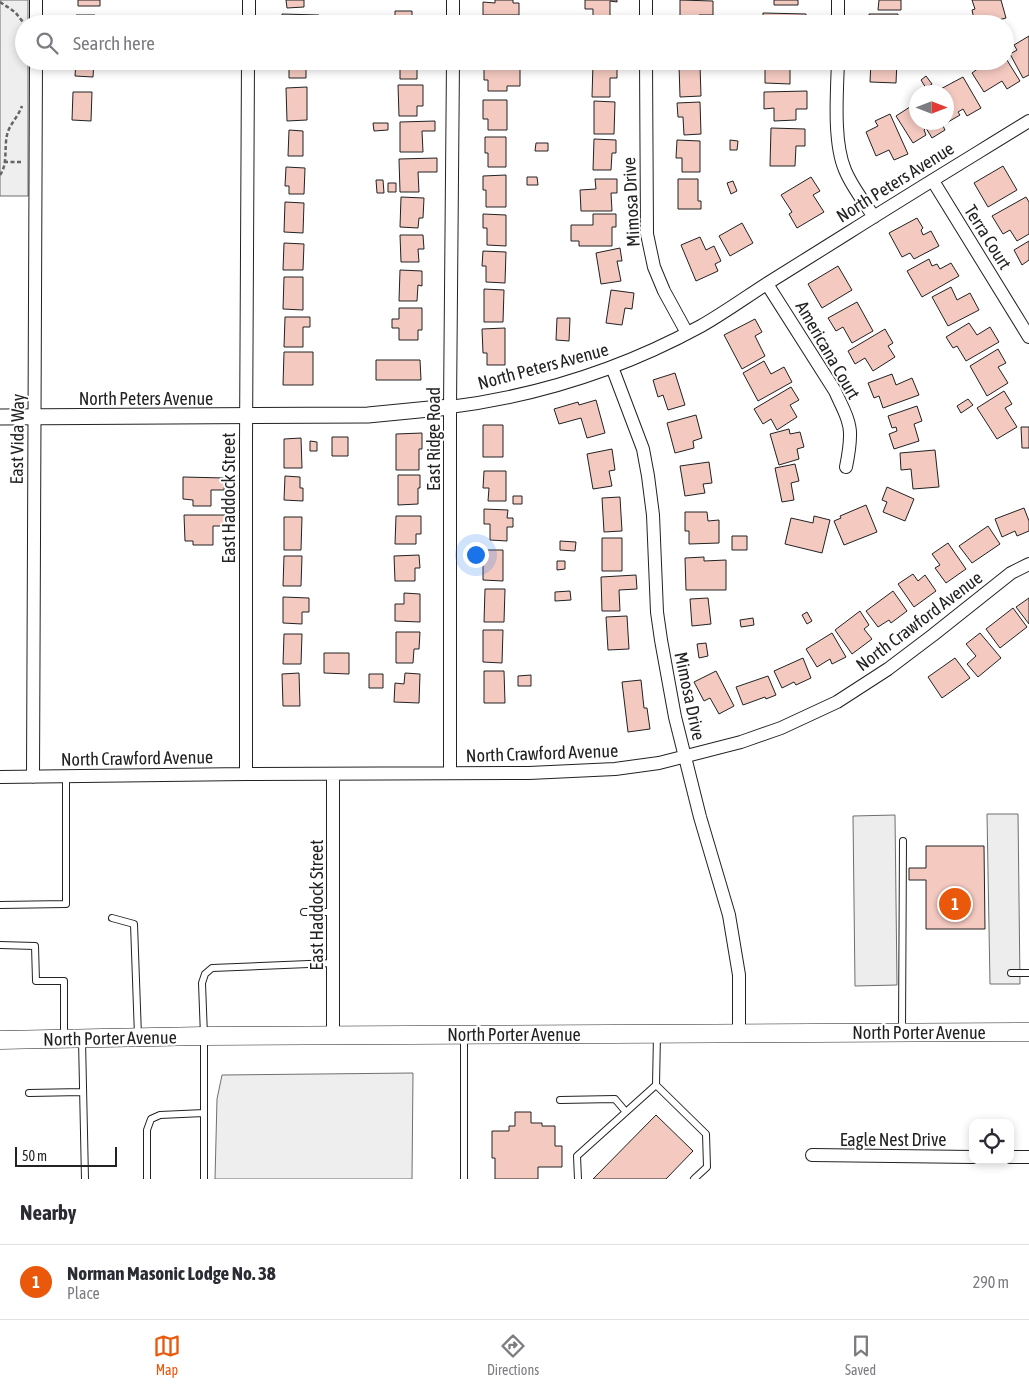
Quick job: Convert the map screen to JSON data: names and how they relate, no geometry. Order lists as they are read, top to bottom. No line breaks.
{"streets":{"main road":["North Porter Avenue"],"street":["North Peters Avenue","Mimosa Drive","Terra Court","Americana Court","East Vida Way","East Ridge Road","East Haddock Street","North Crawford Avenue","Eagle Nest Drive"]},"crossings":[["North Peters Avenue","Mimosa Drive"],["North Peters Avenue","Terra Court"],["North Peters Avenue","Americana Court"],["North Peters Avenue","East Vida Way"],["North Peters Avenue","East Ridge Road"],["North Peters Avenue","East Haddock Street"],["Mimosa Drive","North Crawford Avenue"],["Mimosa Drive","North Porter Avenue"],["East Vida Way","North Crawford Avenue"],["East Ridge Road","North Crawford Avenue"],["East Haddock Street","North Crawford Avenue"],["East Haddock Street","North Porter Avenue"]],"scale_bar":"50 m","north":"right","page":{"search":"Search here","pins":"1","scale":"50 m","heading":"Nearby","list":[{"mark":"1","name":"Norman Masonic Lodge No. 38","note":"Place","value":"290 m"}],"nav":["Map","Directions","Saved"]}}
